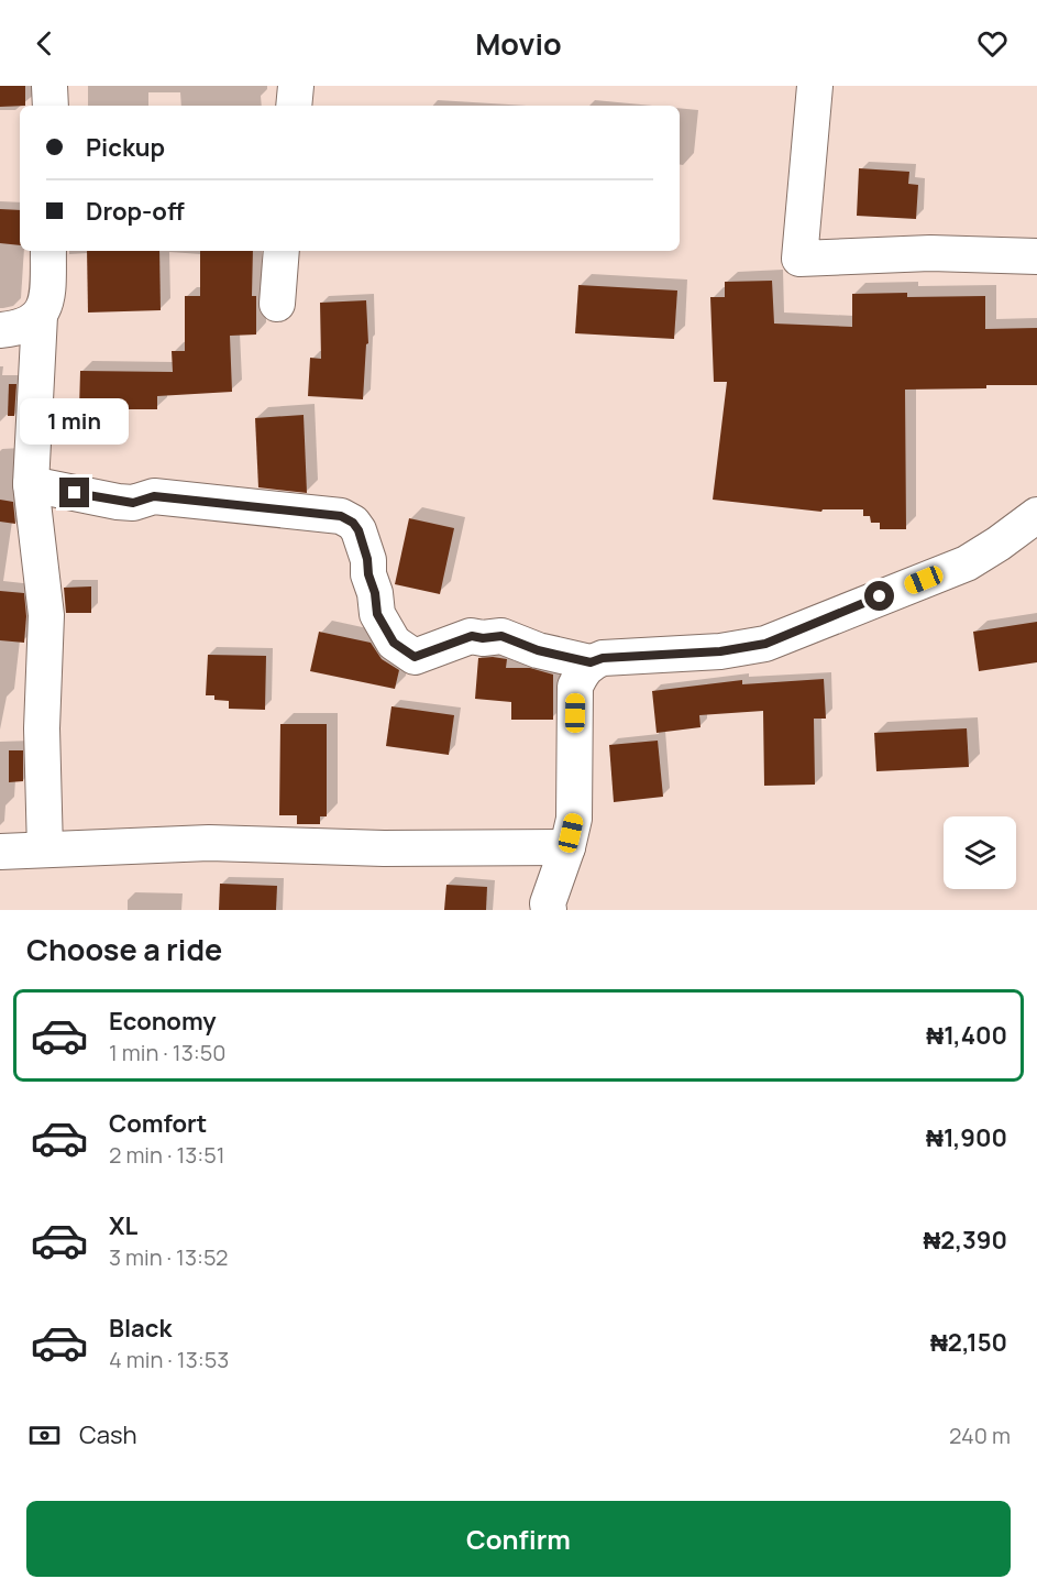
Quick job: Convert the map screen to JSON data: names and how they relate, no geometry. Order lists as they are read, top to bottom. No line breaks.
{"page":{"header":"Movio","banner":["Pickup","Drop-off"],"bubble":"1 min","heading":"Choose a ride","list":[{"name":"Economy","note":"1 min · 13:50","value":"₦1,400"},{"name":"Comfort","note":"2 min · 13:51","value":"₦1,900"},{"name":"XL","note":"3 min · 13:52","value":"₦2,390"},{"name":"Black","note":"4 min · 13:53","value":"₦2,150"}],"pay":["Cash","240 m"],"buttons":"Confirm"}}
